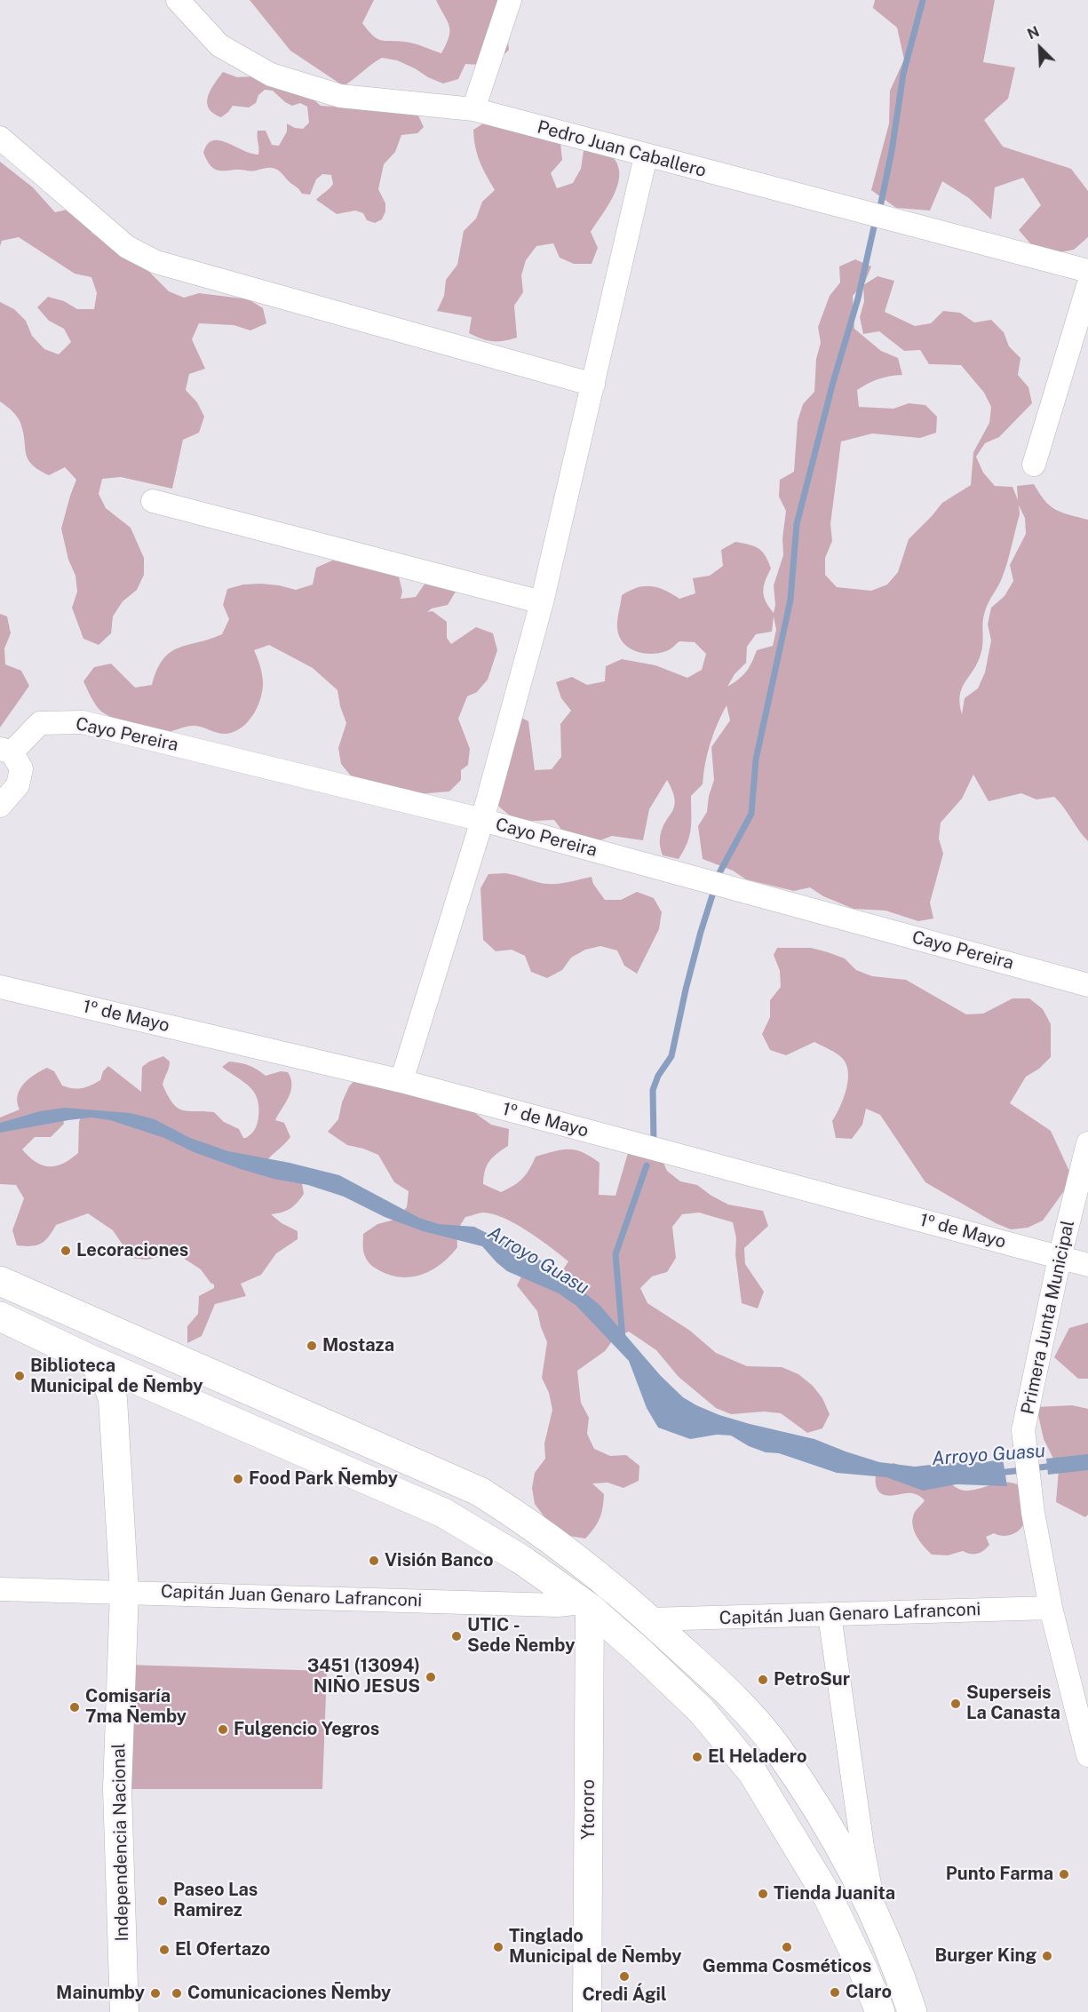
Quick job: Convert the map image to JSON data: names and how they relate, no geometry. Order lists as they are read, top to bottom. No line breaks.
{"streets":{"street":["Pedro Juan Caballero","Cayo Pereira","1º de Mayo","Primera Junta Municipal","Capitán Juan Genaro Lafranconi","Ytororo","Independencia Nacional"]},"crossings":[["1º de Mayo","Primera Junta Municipal"],["Primera Junta Municipal","Capitán Juan Genaro Lafranconi"],["Capitán Juan Genaro Lafranconi","Ytororo"],["Capitán Juan Genaro Lafranconi","Independencia Nacional"]],"water":["Arroyo Guasu"],"places":["Lecoraciones","Mostaza","Biblioteca Municipal de Ñemby","Food Park Ñemby","Visión Banco","UTIC - Sede Ñemby","3451 (13094) NIÑO JESUS","PetroSur","Superseis La Canasta","Comisaría 7ma Ñemby","Fulgencio Yegros","El Heladero","Punto Farma","Tienda Juanita","Paseo Las Ramirez","Tinglado Municipal de Ñemby","Gemma Cosméticos","El Ofertazo","Burger King","Credi Ágil","Claro","Mainumby","Comunicaciones Ñemby"],"north":"top left"}
